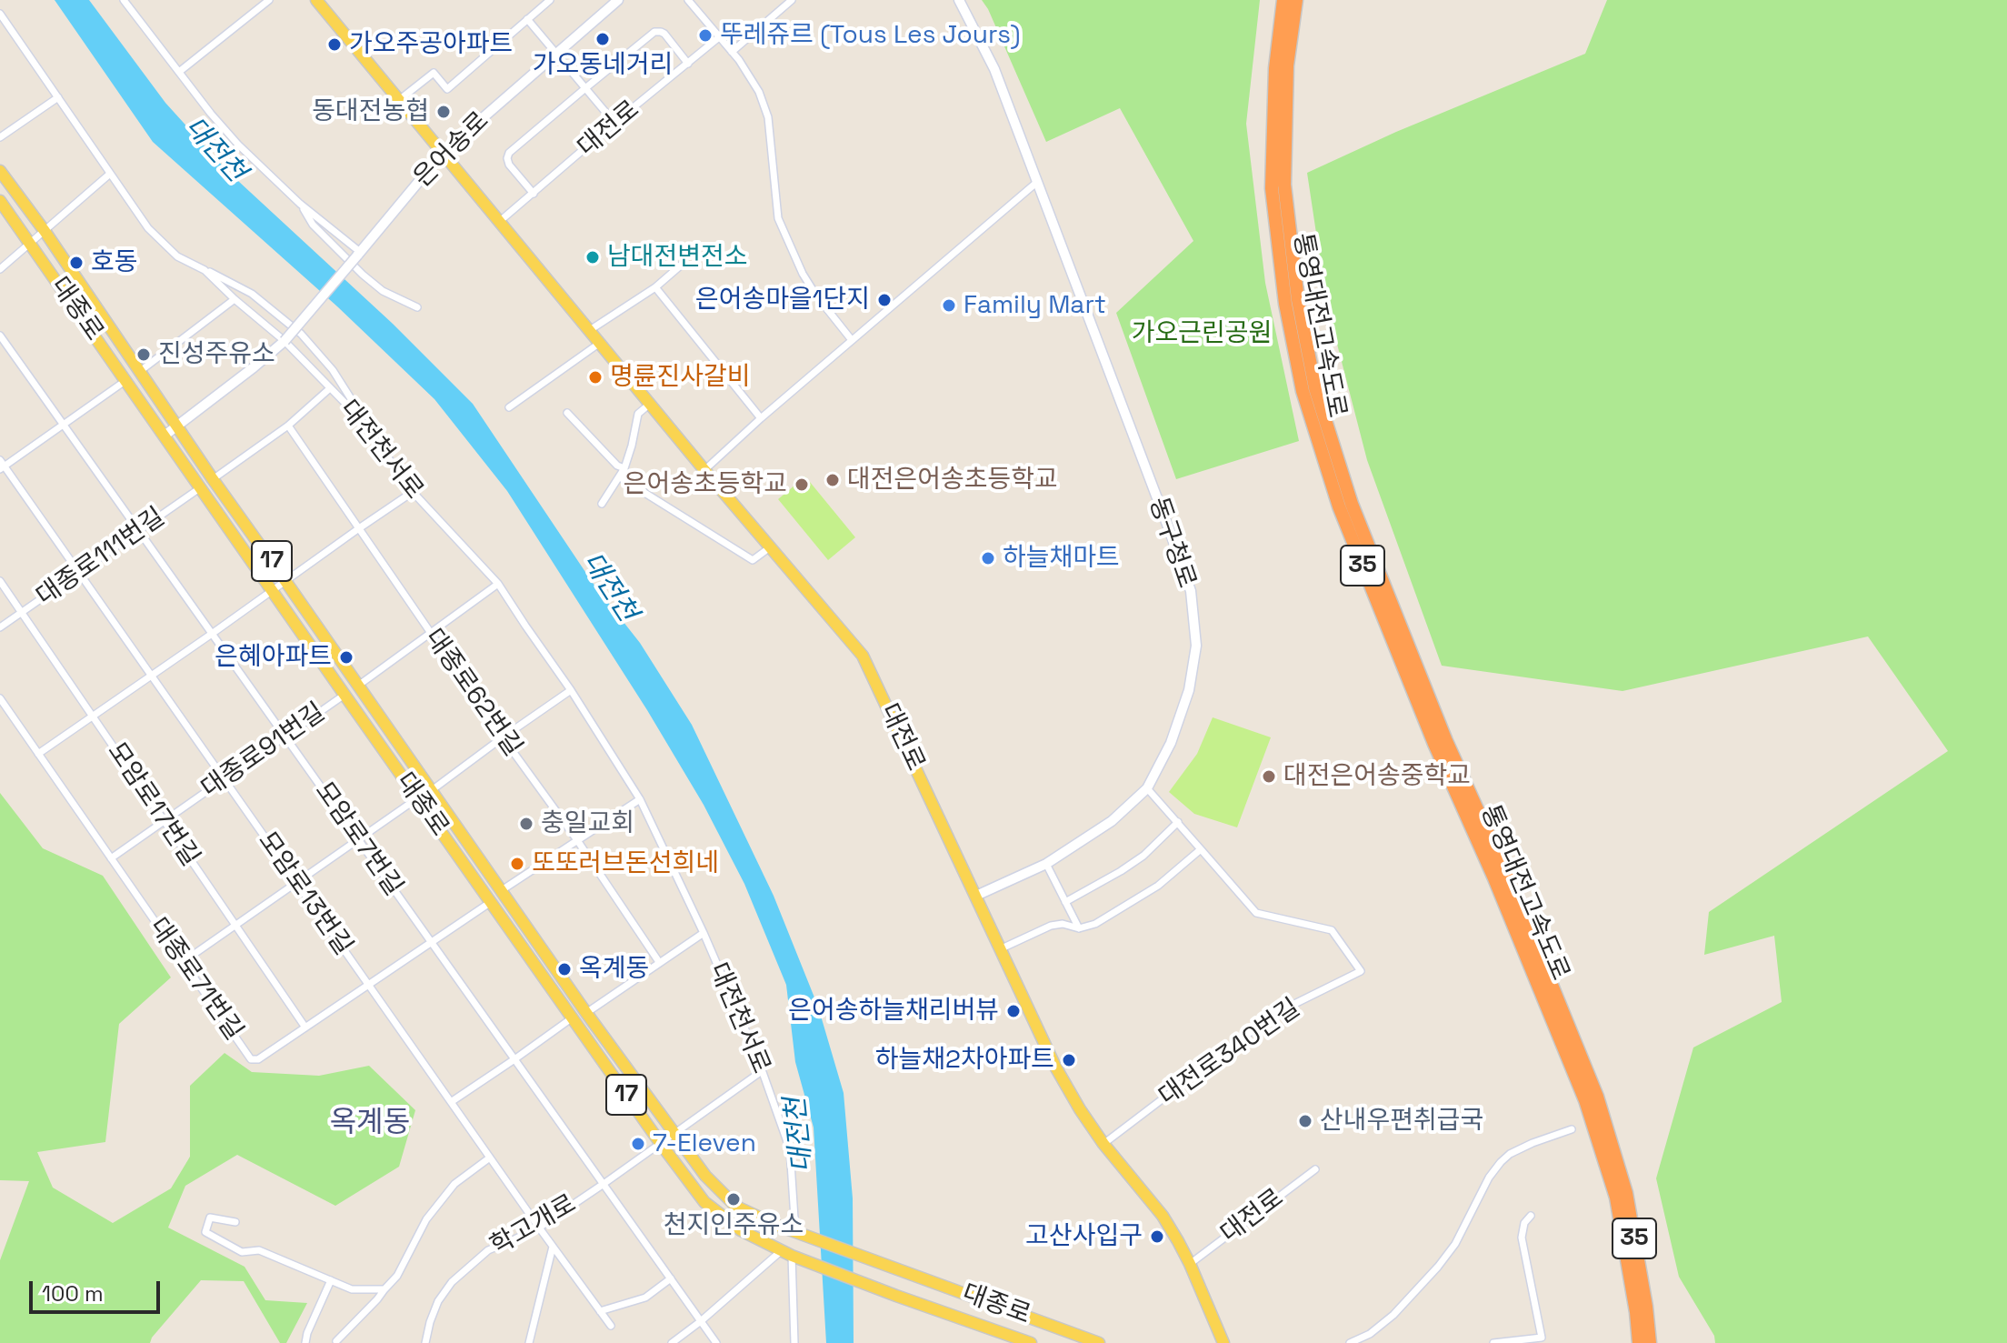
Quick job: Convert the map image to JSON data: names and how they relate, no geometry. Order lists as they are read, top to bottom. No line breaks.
{"streets":{"highway":["통영대전고속도로","35"],"main road":["대전로","은어송로","대종로","동구청로","17"],"street":["대전천서로","대종로111번길","대종로62번길","대종로91번길","모암로17번길","모암로7번길","모암로13번길","대종로71번길","대전로340번길","학고개로"]},"crossings":[["대전로","은어송로"],["대전로","동구청로"],["대전로","대전로340번길"],["은어송로","대전천서로"],["대종로","대전천서로"],["대종로","대종로111번길"],["대종로","대종로62번길"],["대종로","대종로91번길"],["대종로","대종로71번길"],["대종로","학고개로"],["대전천서로","대종로62번길"],["대종로111번길","모암로17번길"],["대종로111번길","모암로7번길"],["대종로111번길","모암로13번길"],["대종로91번길","모암로17번길"],["대종로91번길","모암로7번길"],["대종로91번길","모암로13번길"],["대종로91번길","대종로71번길"],["모암로17번길","대종로71번길"],["모암로7번길","대종로71번길"],["모암로7번길","학고개로"],["모암로13번길","대종로71번길"],["모암로13번길","학고개로"]],"districts":["옥계동"],"water":["대전천"],"parks":["가오근린공원"],"places":["뚜레쥬르 (Tous Les Jours)","가오동네거리","가오주공아파트","동대전농협","남대전변전소","호동","은어송마을1단지","Family Mart","진성주유소","명륜진사갈비","대전은어송초등학교","은어송초등학교","하늘채마트","은혜아파트","대전은어송중학교","충일교회","또또러브돈선희네","옥계동","은어송하늘채리버뷰","하늘채2차아파트","산내우편취급국","7-Eleven","천지인주유소","고산사입구"],"scale_bar":"100 m"}
